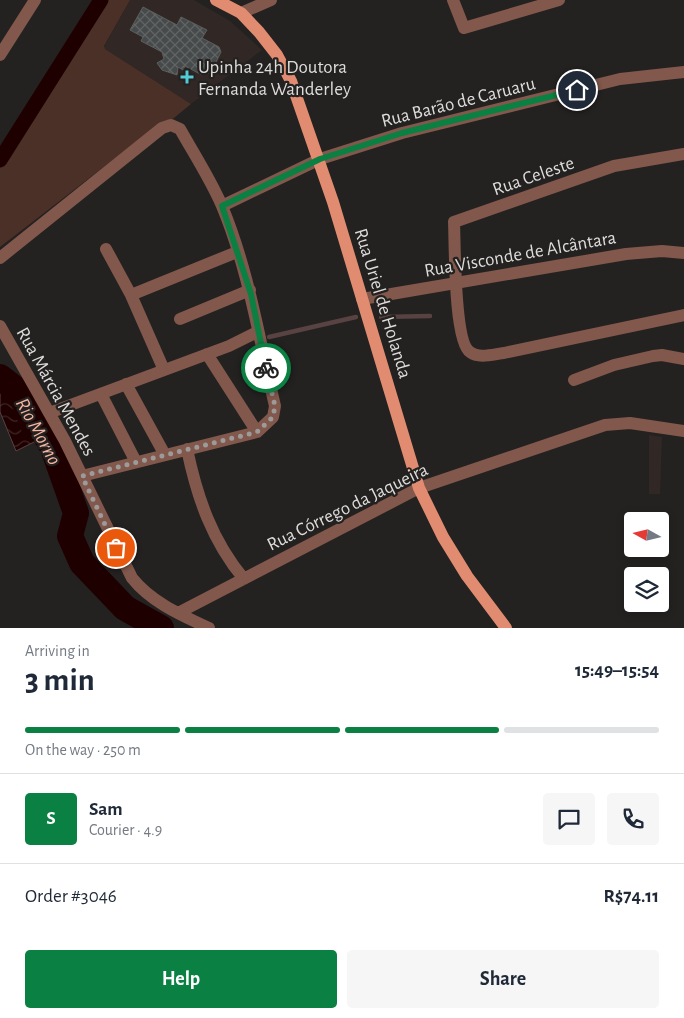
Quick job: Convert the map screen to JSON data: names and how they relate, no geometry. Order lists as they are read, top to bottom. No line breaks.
{"streets":{"main road":["Rua Uriel de Holanda"],"street":["Rua Barão de Caruaru","Rua Celeste","Rua Visconde de Alcântara","Rua Márcia Mendes","Rua Córrego da Jaqueira"]},"crossings":[["Rua Barão de Caruaru","Rua Uriel de Holanda"],["Rua Celeste","Rua Visconde de Alcântara"],["Rua Visconde de Alcântara","Rua Uriel de Holanda"],["Rua Uriel de Holanda","Rua Córrego da Jaqueira"],["Rua Márcia Mendes","Rua Córrego da Jaqueira"]],"water":["Rio Morno"],"places":{"health":["Upinha 24h Doutora Fernanda Wanderley"]},"north":"left","page":{"heading":["3 min","Arriving in","15:49–15:54"],"panel":["Sam","Courier · 4.9","Order #3046","R$74.11"],"bar":"On the way · 250 m","round":"S","buttons":["Help","Share"]}}
